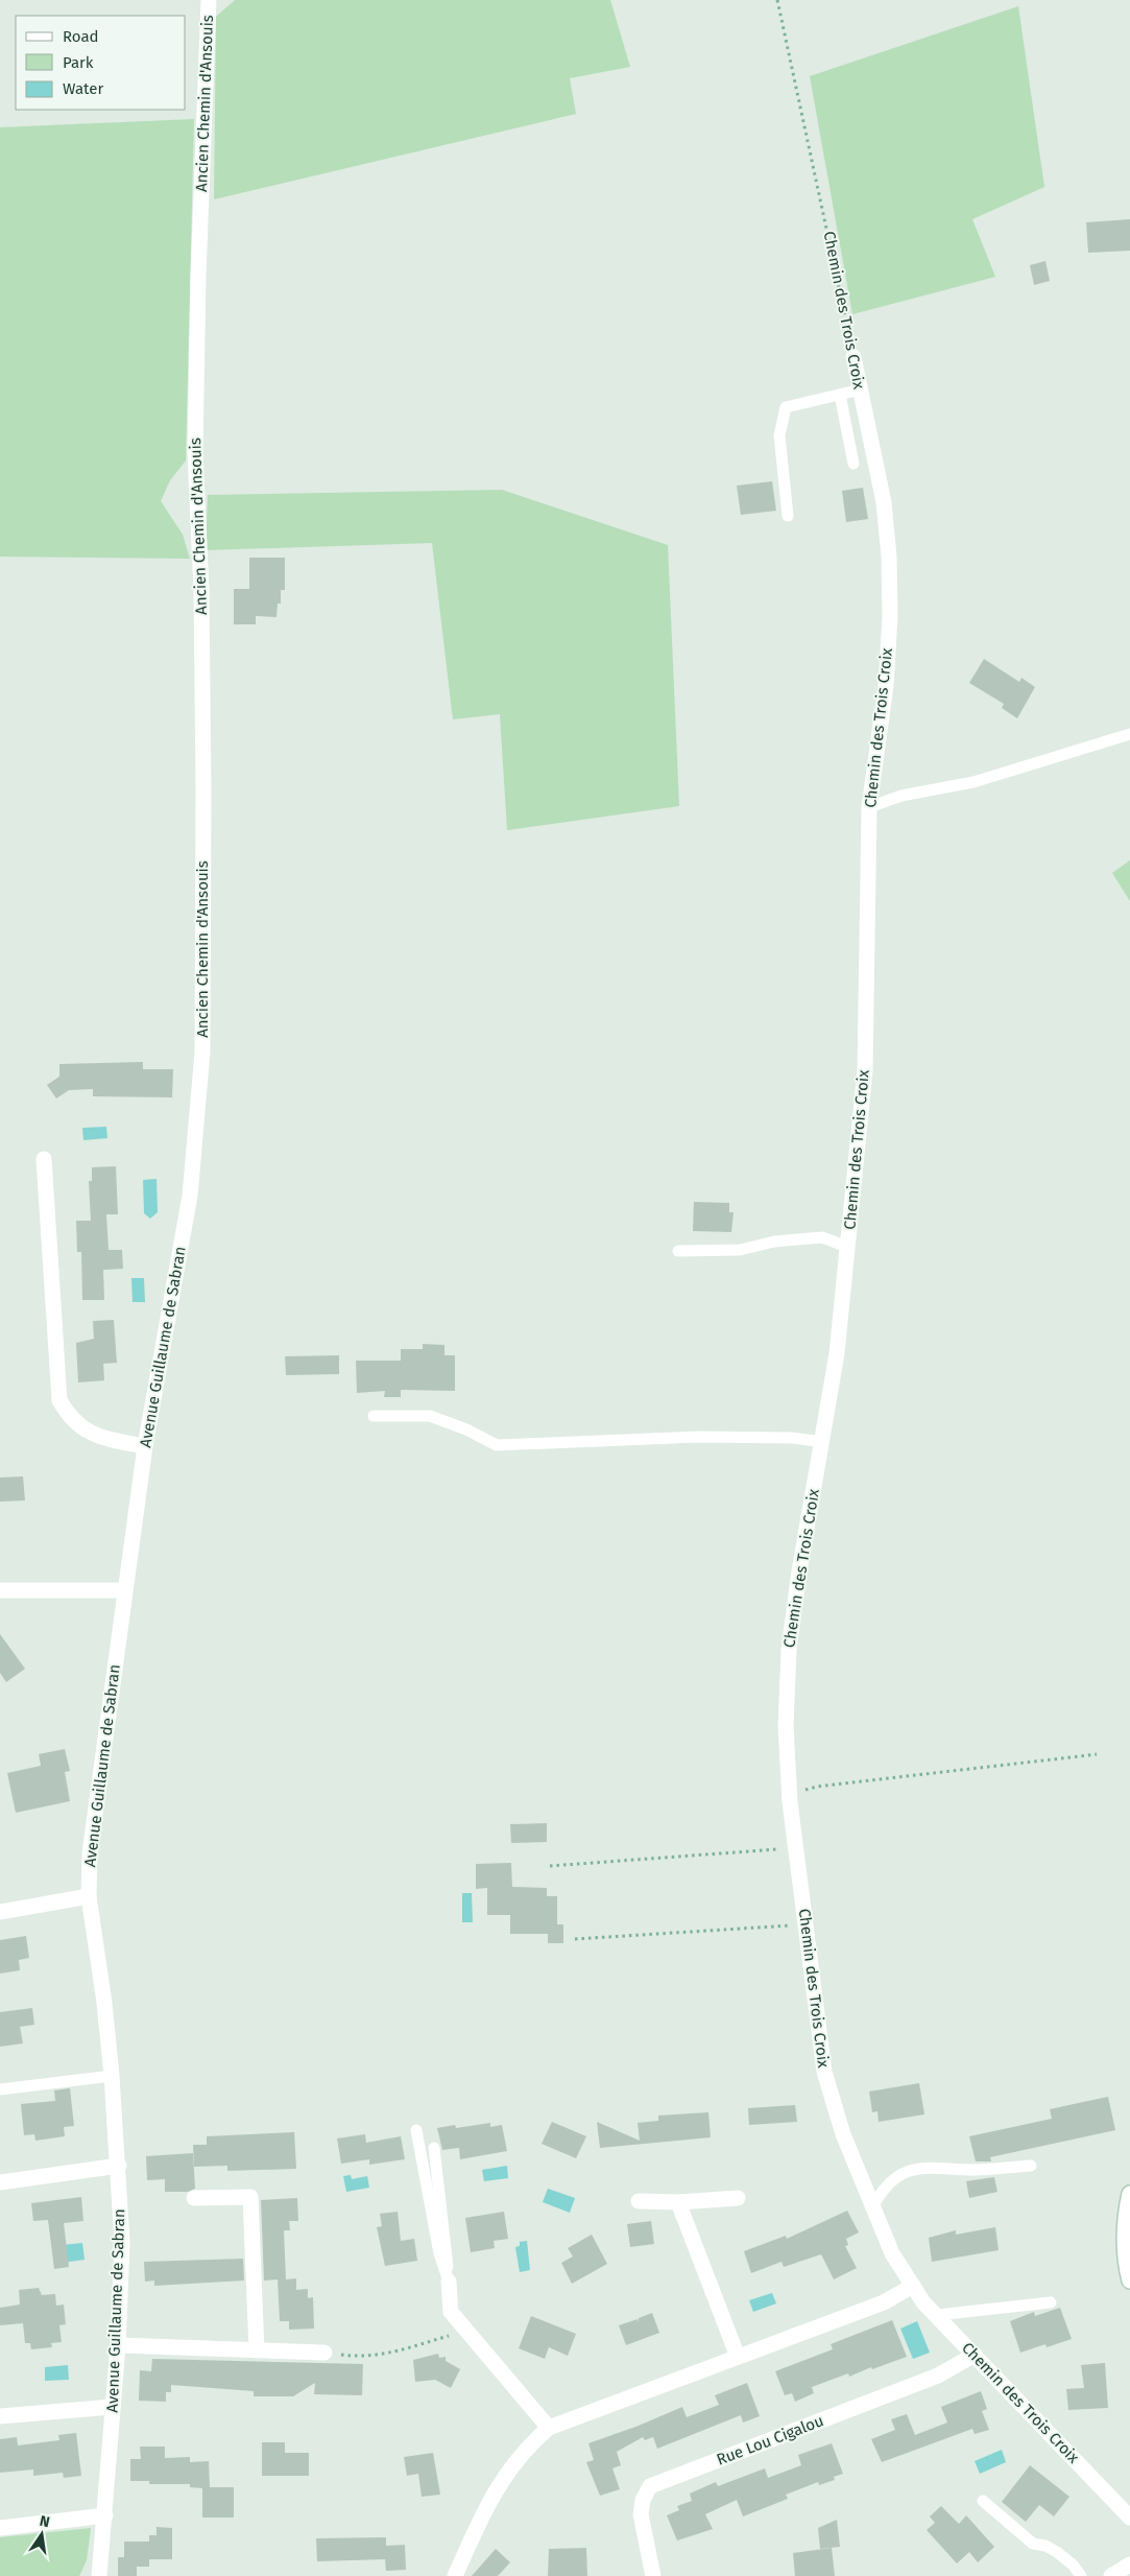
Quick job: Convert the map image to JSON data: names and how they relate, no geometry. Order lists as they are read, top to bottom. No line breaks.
{"streets":{"street":["Ancien Chemin d'Ansouis","Chemin des Trois Croix","Avenue Guillaume de Sabran","Rue Lou Cigalou"]},"crossings":[["Ancien Chemin d'Ansouis","Avenue Guillaume de Sabran"],["Chemin des Trois Croix","Rue Lou Cigalou"]],"legend":["Road","Park","Water"],"north":"top"}
